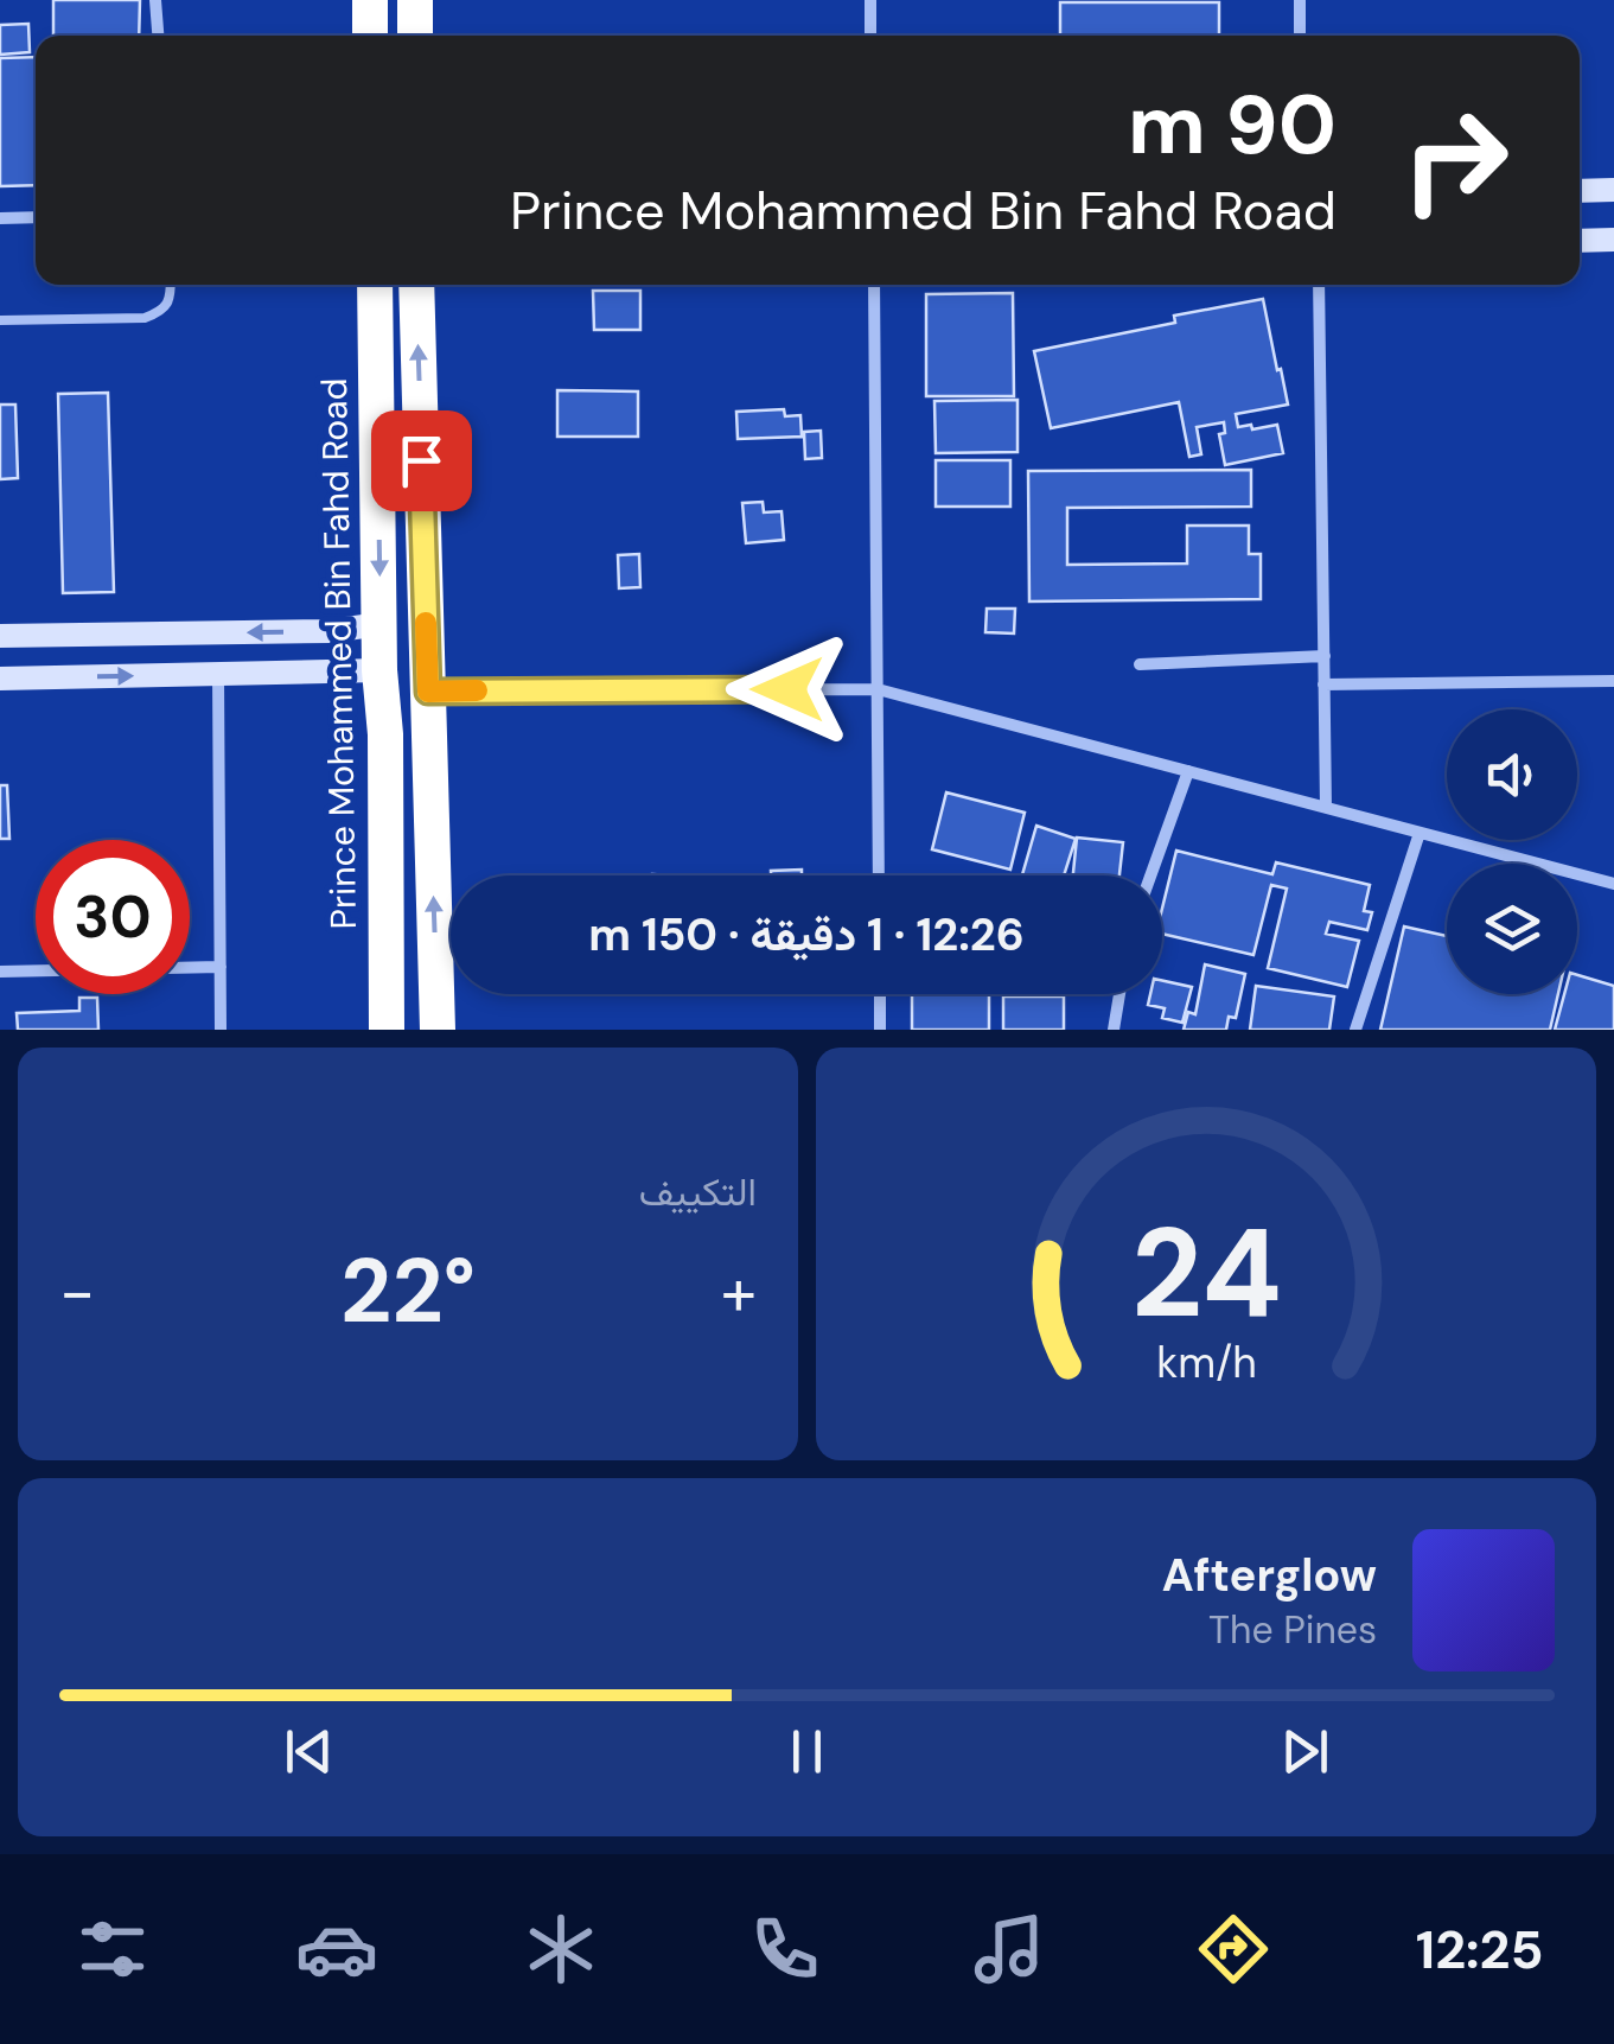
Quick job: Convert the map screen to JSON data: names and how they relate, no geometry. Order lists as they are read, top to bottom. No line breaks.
{"streets":{"highway":["Prince Mohammed Bin Fahd Road"]},"page":{"turn":["90 m","Prince Mohammed Bin Fahd Road"],"limit":"30","trip":"12:26 · 1 دقيقة · 150 m","tile":"التكييف","heat":["−","22°","+"],"song":["Afterglow","The Pines"],"tabs":"12:25","gauge":["24","km/h"]}}
